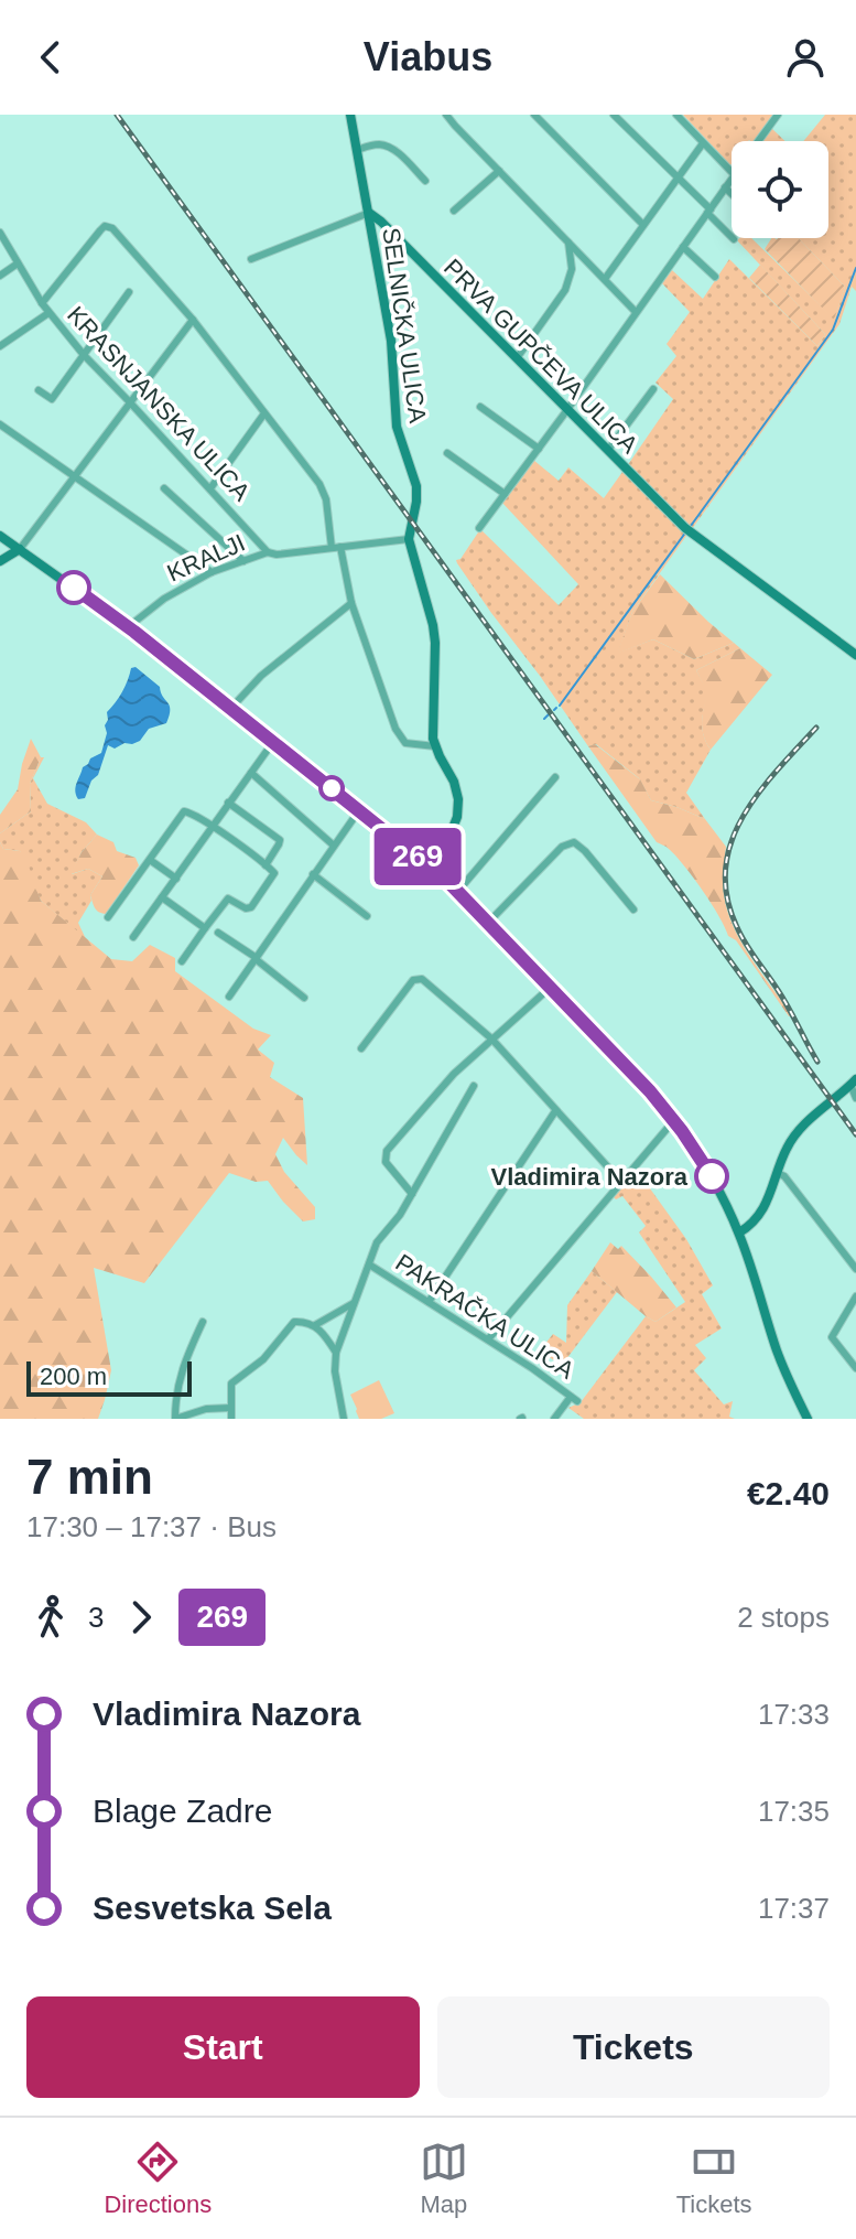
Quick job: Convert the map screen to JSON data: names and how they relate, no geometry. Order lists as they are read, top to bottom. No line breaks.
{"streets":{"street":["SELNIČKA ULICA","PRVA GUPČEVA ULICA","KRASNJANSKA ULICA","KRALJI","PAKRAČKA ULICA"]},"crossings":[["SELNIČKA ULICA","PRVA GUPČEVA ULICA"],["SELNIČKA ULICA","KRALJI"],["KRASNJANSKA ULICA","KRALJI"]],"places":["Vladimira Nazora"],"lines":["bus line 269"],"scale_bar":"200 m","page":{"header":"Viabus","on_map":"269","scale":"200 m","heading":["7 min","17:30 – 17:37 · Bus","€2.40"],"legs":["3","269","2 stops"],"list":[{"name":"Vladimira Nazora","value":"17:33"},{"name":"Blage Zadre","value":"17:35"},{"name":"Sesvetska Sela","value":"17:37"}],"buttons":["Start","Tickets"],"tabs":["Directions","Map","Tickets"]}}
